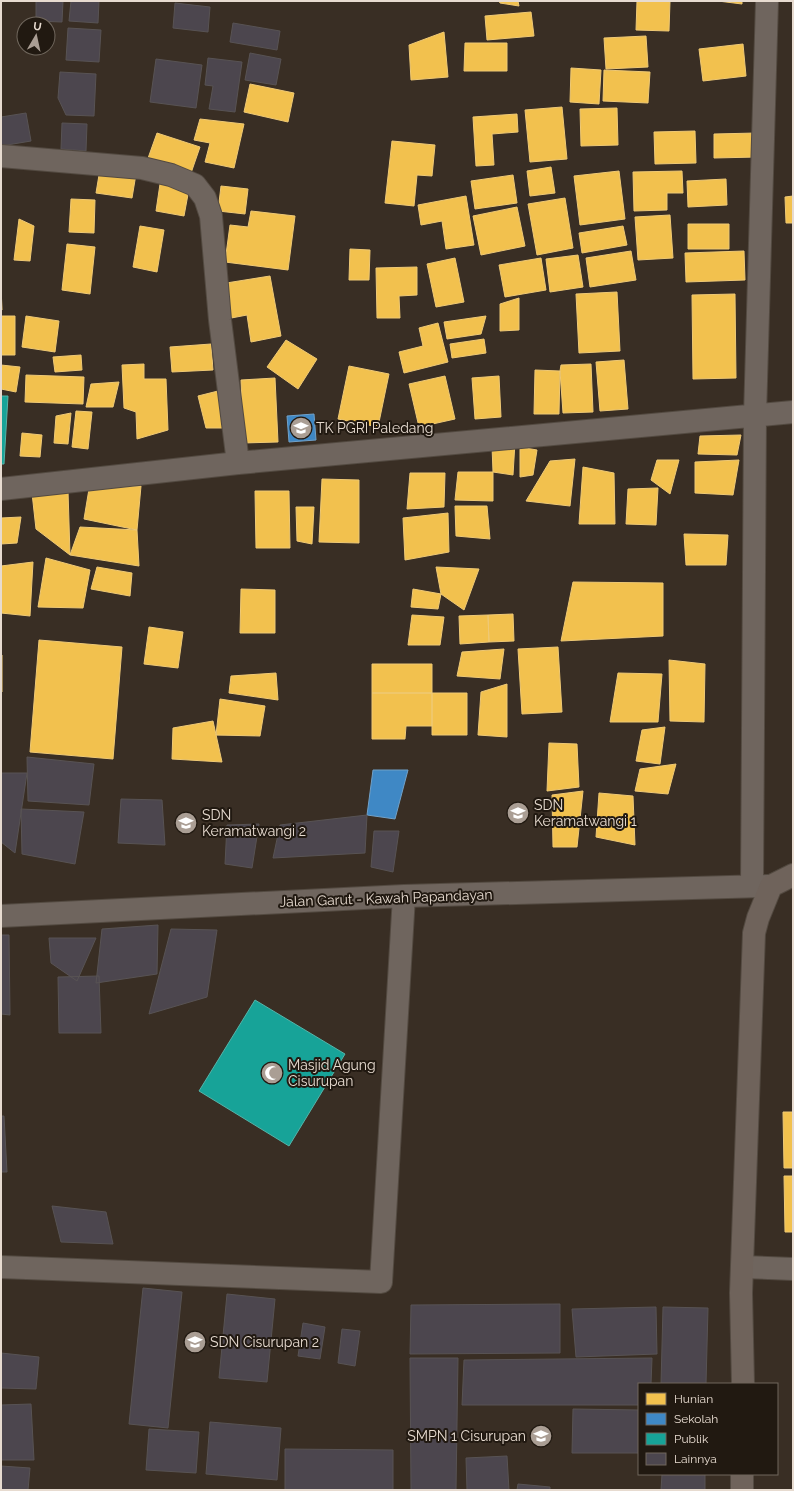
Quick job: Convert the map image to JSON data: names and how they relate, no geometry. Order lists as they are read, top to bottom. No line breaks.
{"streets":{"street":["Jalan Garut - Kawah Papandayan"]},"places":{"school or university":["TK PGRI Paledang","SDN Keramatwangi 1","SDN Keramatwangi 2","SDN Cisurupan 2","SMPN 1 Cisurupan"],"mosque":["Masjid Agung Cisurupan"]},"legend":["Hunian","Sekolah","Publik","Lainnya"],"north":"top"}
